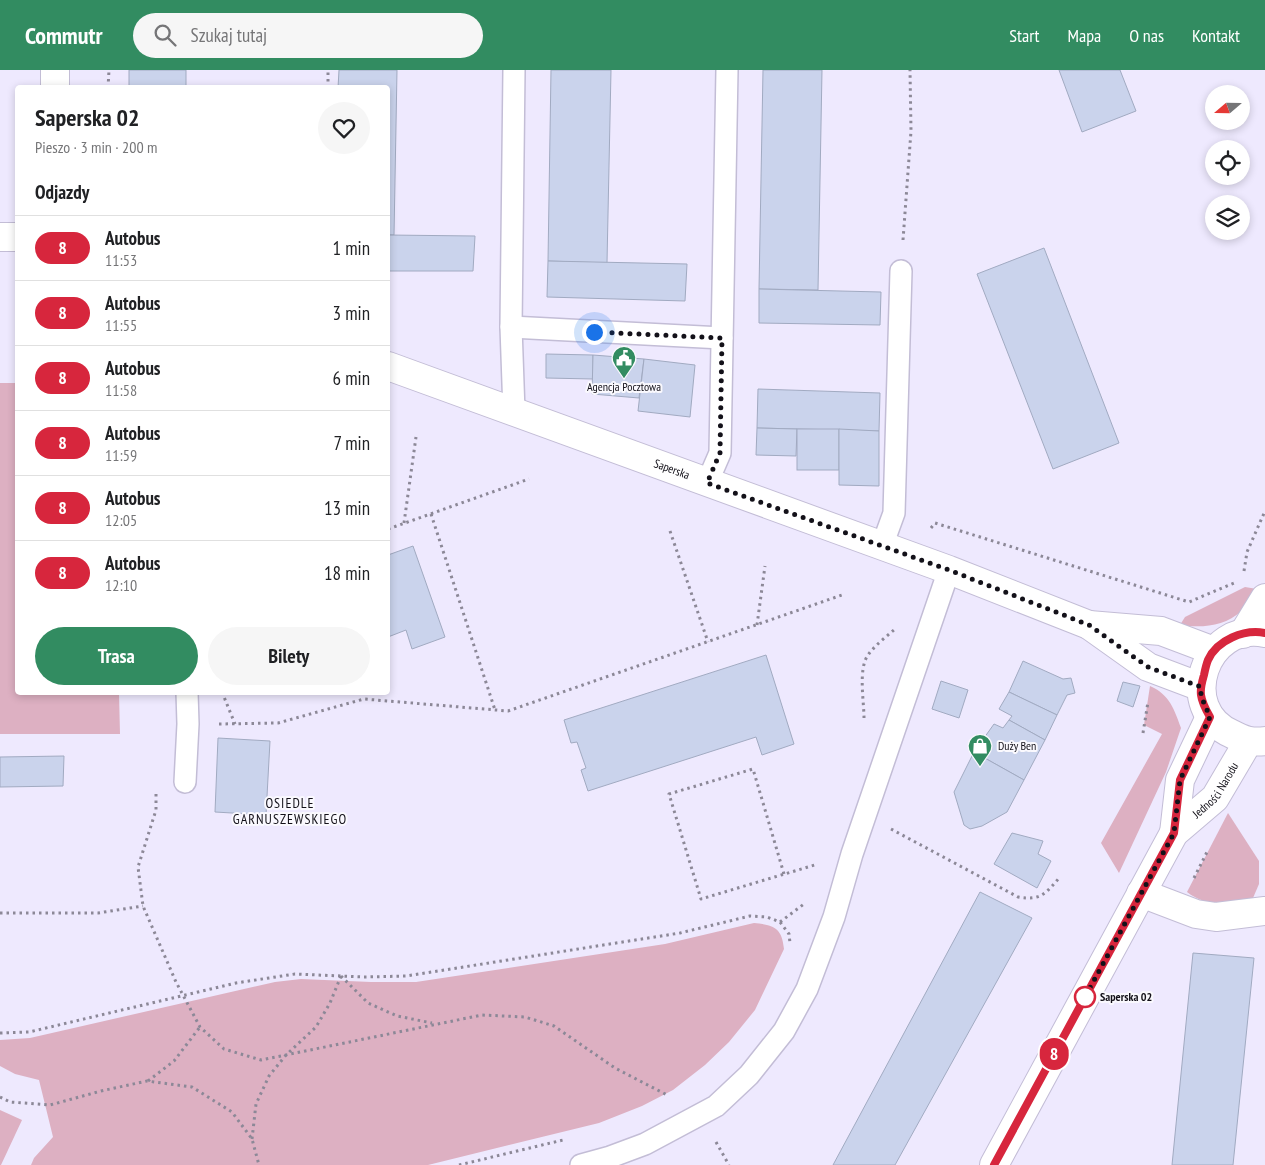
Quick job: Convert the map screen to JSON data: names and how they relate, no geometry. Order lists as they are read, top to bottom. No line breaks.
{"streets":{"street":["Saperska","Jedności Narodu"]},"districts":["OSIEDLE GARNUSZEWSKIEGO"],"places":{"public building":["Agencja Pocztowa"],"shop":["Duży Ben"],"other":["Saperska 02"]},"lines":["bus line 8"],"north":"left","page":{"header":"Commutr","search":"Szukaj tutaj","nav":["Start","Mapa","O nas","Kontakt"],"on_map":"8","heading":[["Saperska 02","Pieszo · 3 min · 200 m"],"Odjazdy"],"list":[{"mark":"8","name":"Autobus","note":"11:53","value":"1 min"},{"mark":"8","name":"Autobus","note":"11:55","value":"3 min"},{"mark":"8","name":"Autobus","note":"11:58","value":"6 min"},{"mark":"8","name":"Autobus","note":"11:59","value":"7 min"},{"mark":"8","name":"Autobus","note":"12:05","value":"13 min"},{"mark":"8","name":"Autobus","note":"12:10","value":"18 min"}],"buttons":["Trasa","Bilety"]}}
